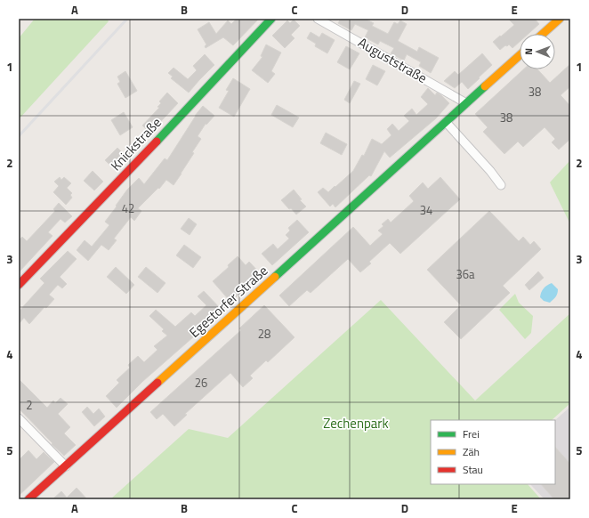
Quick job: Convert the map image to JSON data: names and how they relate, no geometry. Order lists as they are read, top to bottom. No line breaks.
{"streets":{"main road":["Knickstraße","Egestorfer Straße"],"street":["Auguststraße"]},"crossings":[["Auguststraße","Egestorfer Straße"]],"parks":["Zechenpark"],"house_numbers":["38","38","42","34","36a","28","26","2"],"legend":["Frei","Zäh","Stau"],"north":"left","grid":{"columns":["A","B","C","D","E"],"rows":["1","2","3","4","5"]}}
